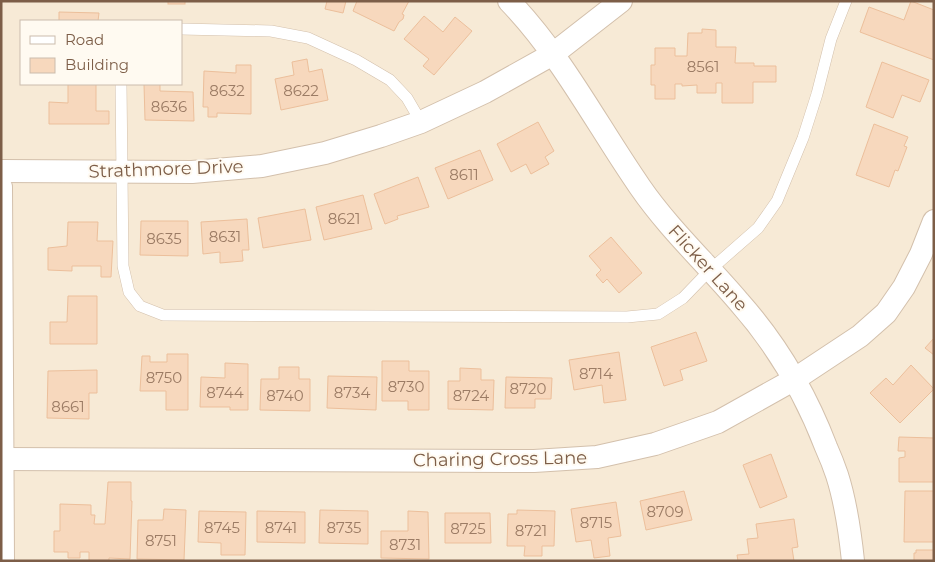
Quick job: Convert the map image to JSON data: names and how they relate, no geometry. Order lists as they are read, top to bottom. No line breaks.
{"streets":{"street":["Strathmore Drive","Flicker Lane","Charing Cross Lane"]},"crossings":[["Strathmore Drive","Flicker Lane"],["Flicker Lane","Charing Cross Lane"]],"house_numbers":["8561","8632","8622","8636","8611","8621","8631","8635","8714","8750","8730","8720","8744","8734","8740","8724","8661","8709","8715","8745","8741","8735","8725","8721","8751","8731"],"legend":["Road","Building"]}
